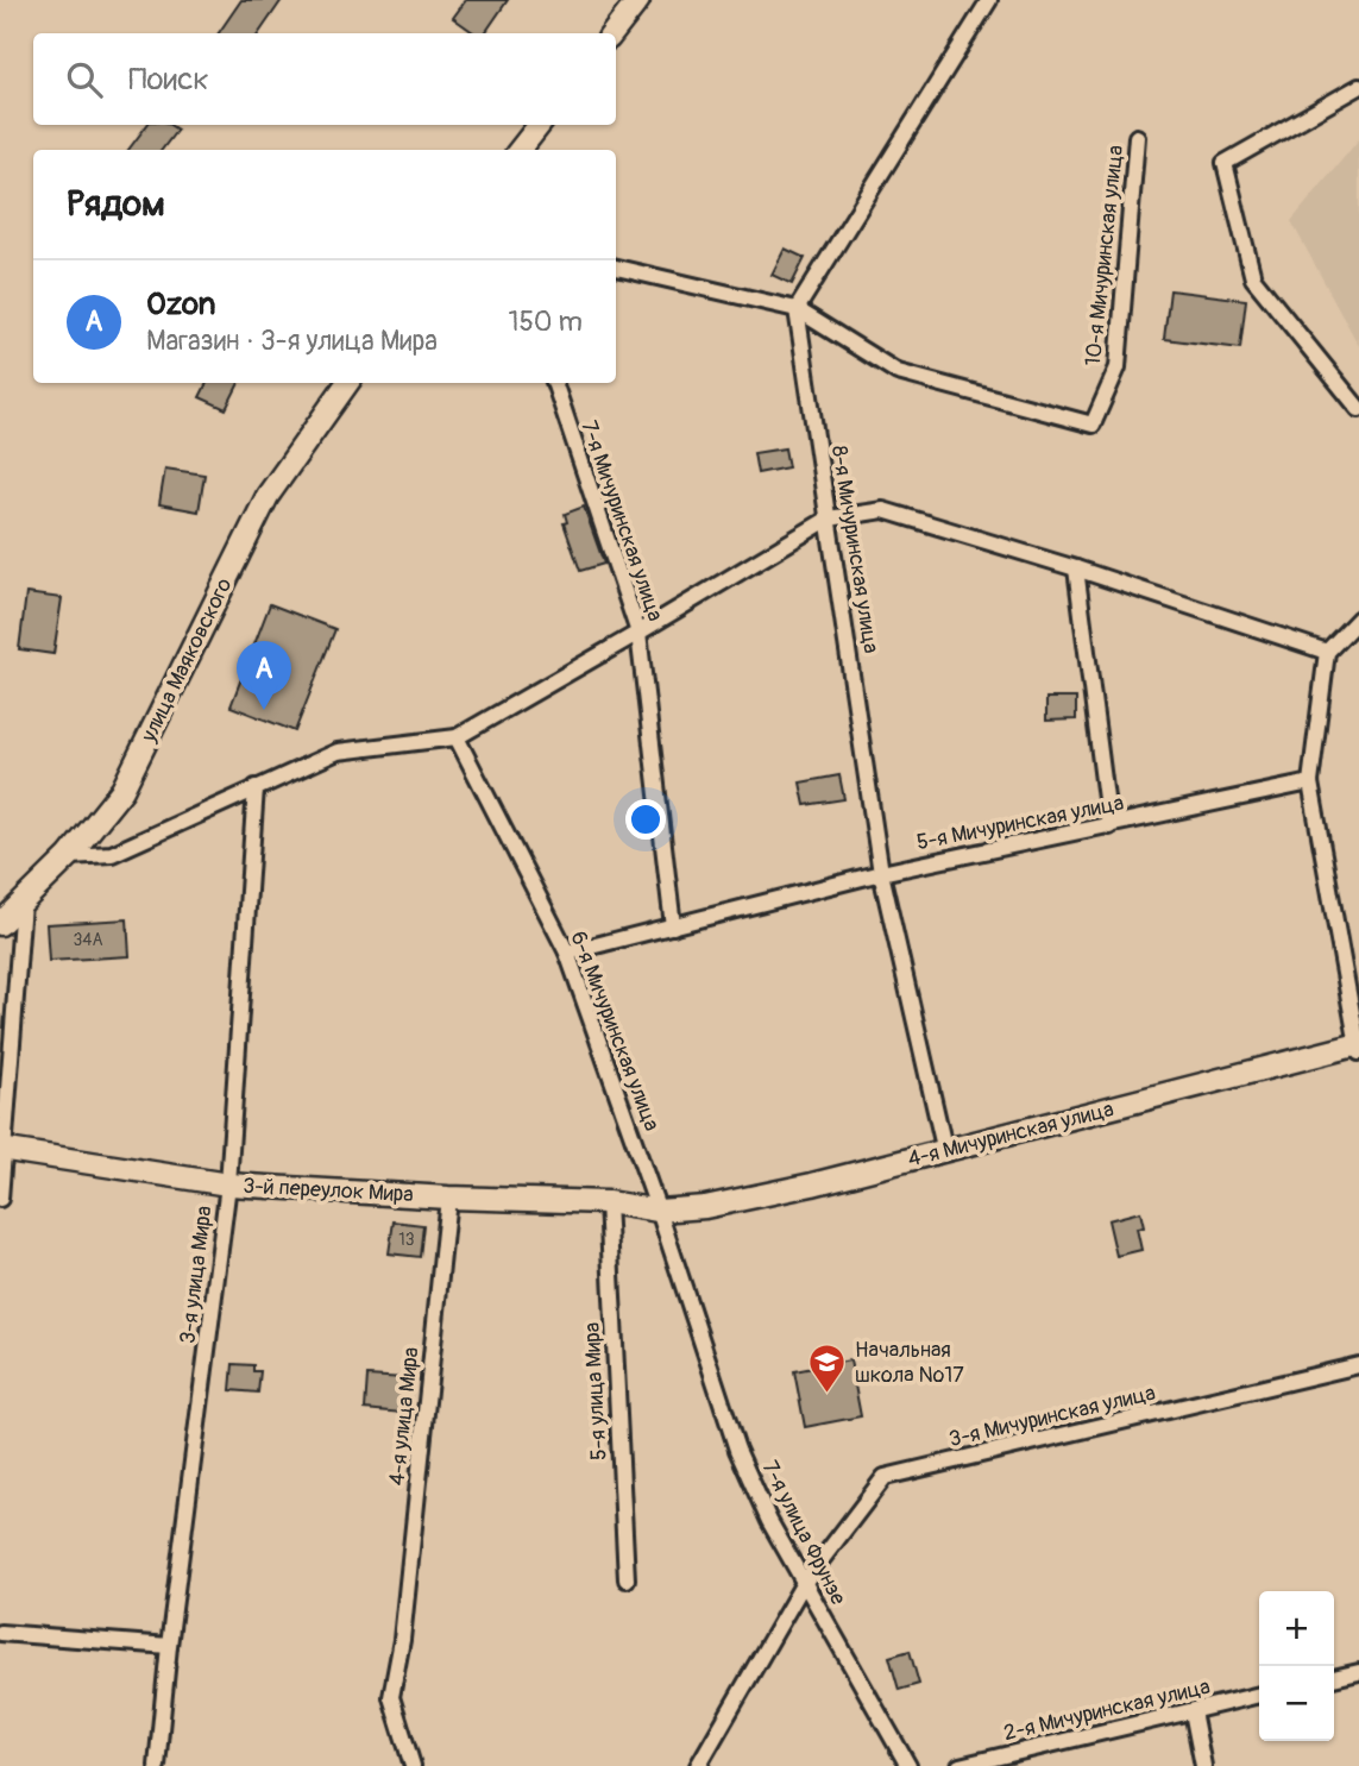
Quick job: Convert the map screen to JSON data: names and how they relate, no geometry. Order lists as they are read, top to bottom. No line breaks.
{"streets":{"street":["10-я Мичуринская улица","7-я Мичуринская улица","8-я Мичуринская улица","улица Маяковского","5-я Мичуринская улица","6-я Мичуринская улица","4-я Мичуринская улица","3-й переулок Мира","3-я улица Мира","5-я улица Мира","4-я улица Мира","3-я Мичуринская улица","7-я улица Фрунзе","2-я Мичуринская улица"]},"crossings":[["10-я Мичуринская улица","8-я Мичуринская улица"],["7-я Мичуринская улица","5-я Мичуринская улица"],["8-я Мичуринская улица","5-я Мичуринская улица"],["8-я Мичуринская улица","4-я Мичуринская улица"],["5-я Мичуринская улица","6-я Мичуринская улица"],["6-я Мичуринская улица","4-я Мичуринская улица"],["6-я Мичуринская улица","3-й переулок Мира"],["6-я Мичуринская улица","7-я улица Фрунзе"],["4-я Мичуринская улица","3-й переулок Мира"],["4-я Мичуринская улица","7-я улица Фрунзе"],["3-й переулок Мира","3-я улица Мира"],["3-й переулок Мира","5-я улица Мира"],["3-й переулок Мира","4-я улица Мира"],["3-й переулок Мира","7-я улица Фрунзе"],["3-я Мичуринская улица","7-я улица Фрунзе"]],"places":{"school or university":["Начальная школа №17"]},"house_numbers":["34А","13"],"page":{"search":"Поиск","heading":"Рядом","list":[{"mark":"A","name":"Ozon","note":"Магазин · 3-я улица Мира","value":"150 m"}],"pins":"A","map_buttons":["+","−"]}}
